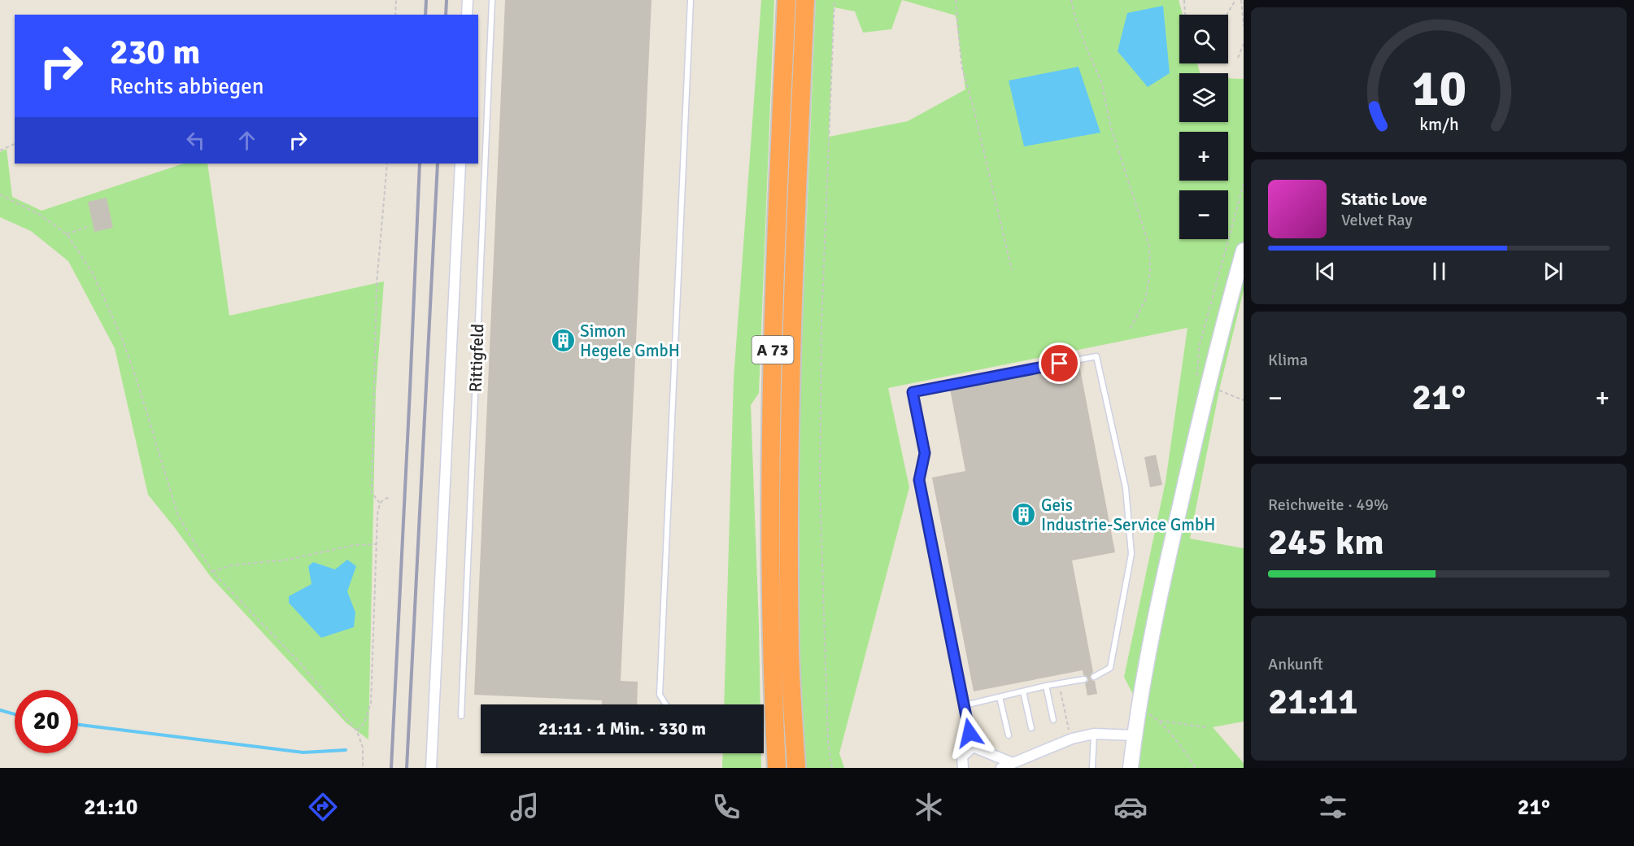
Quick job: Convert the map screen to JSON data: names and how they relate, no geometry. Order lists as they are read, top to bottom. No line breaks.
{"streets":{"highway":["A 73"],"lane":["Rittigfeld"]},"places":{"building":["Simon Hegele GmbH","Geis Industrie-Service GmbH"]},"page":{"map_buttons":["+","−"],"turn":["230 m","Rechts abbiegen"],"song":["Static Love","Velvet Ray"],"tile":["Klima",["Reichweite · 49%","245 km"],["Ankunft","21:11"]],"heat":["−","21°","+"],"limit":"20","trip":"21:11 · 1 Min. · 330 m","tabs":["21:10","21°"],"gauge":["10","km/h"]}}
